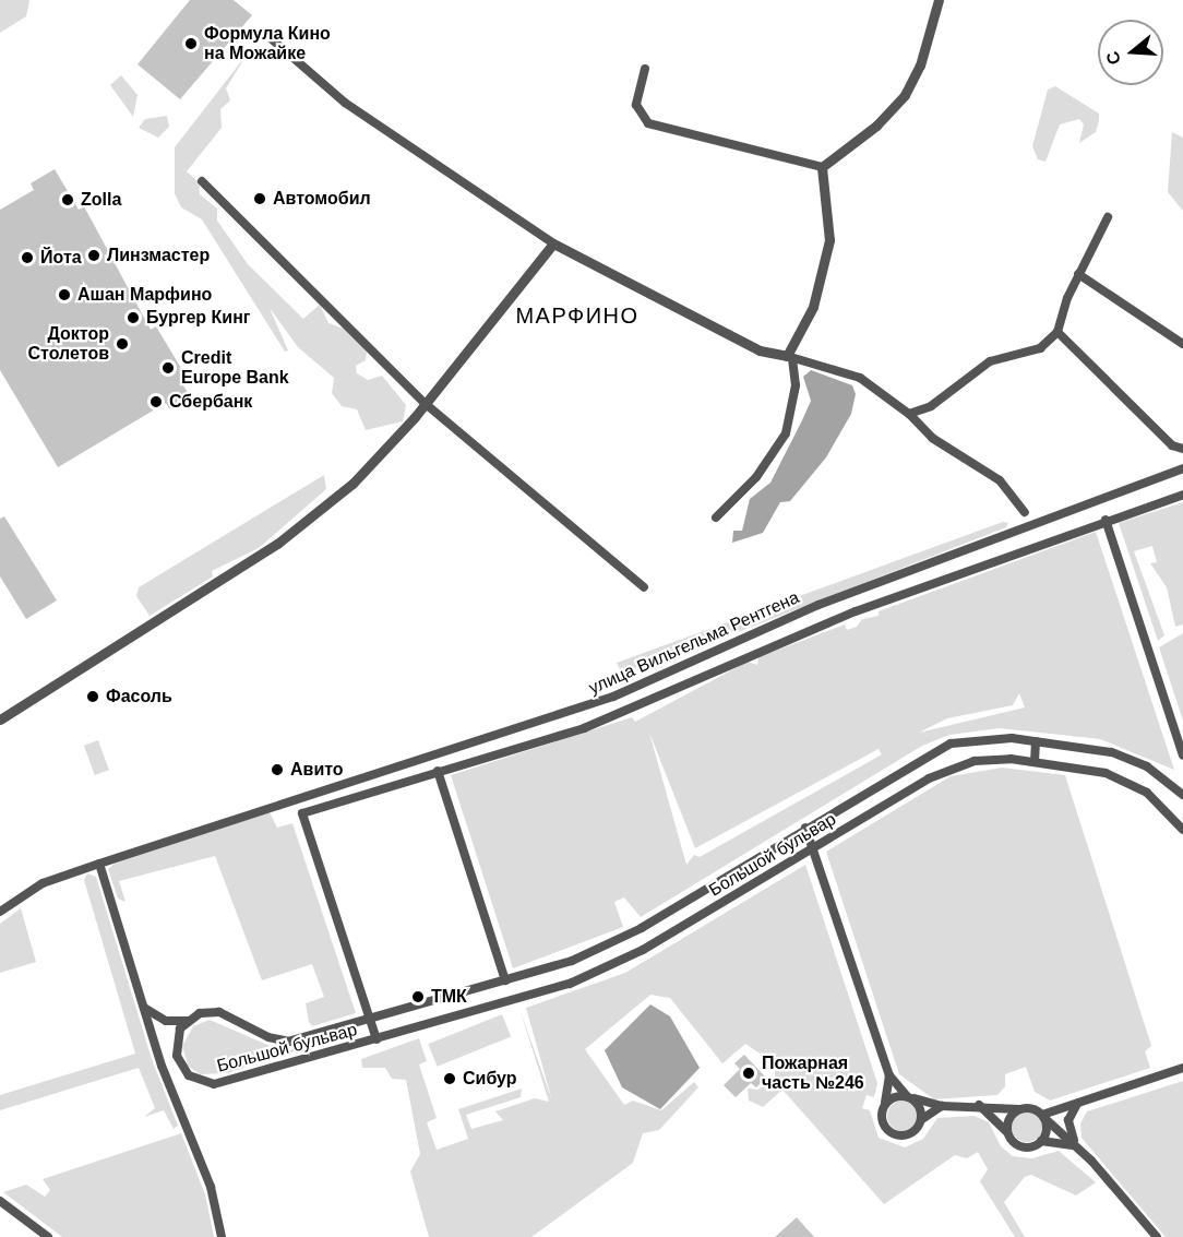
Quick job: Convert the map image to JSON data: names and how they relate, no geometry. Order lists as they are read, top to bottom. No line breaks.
{"streets":{"street":["улица Вильгельма Рентгена","Большой бульвар"]},"crossings":[["улица Вильгельма Рентгена","Большой бульвар"]],"districts":["МАРФИНО"],"places":["Формула Кино на Можайке","Автомобил","Zolla","Линзмастер","Йота","Ашан Марфино","Бургер Кинг","Доктор Столетов","Credit Europe Bank","Сбербанк","Фасоль","Авито","ТМК","Пожарная часть №246","Сибур"],"north":"left"}
